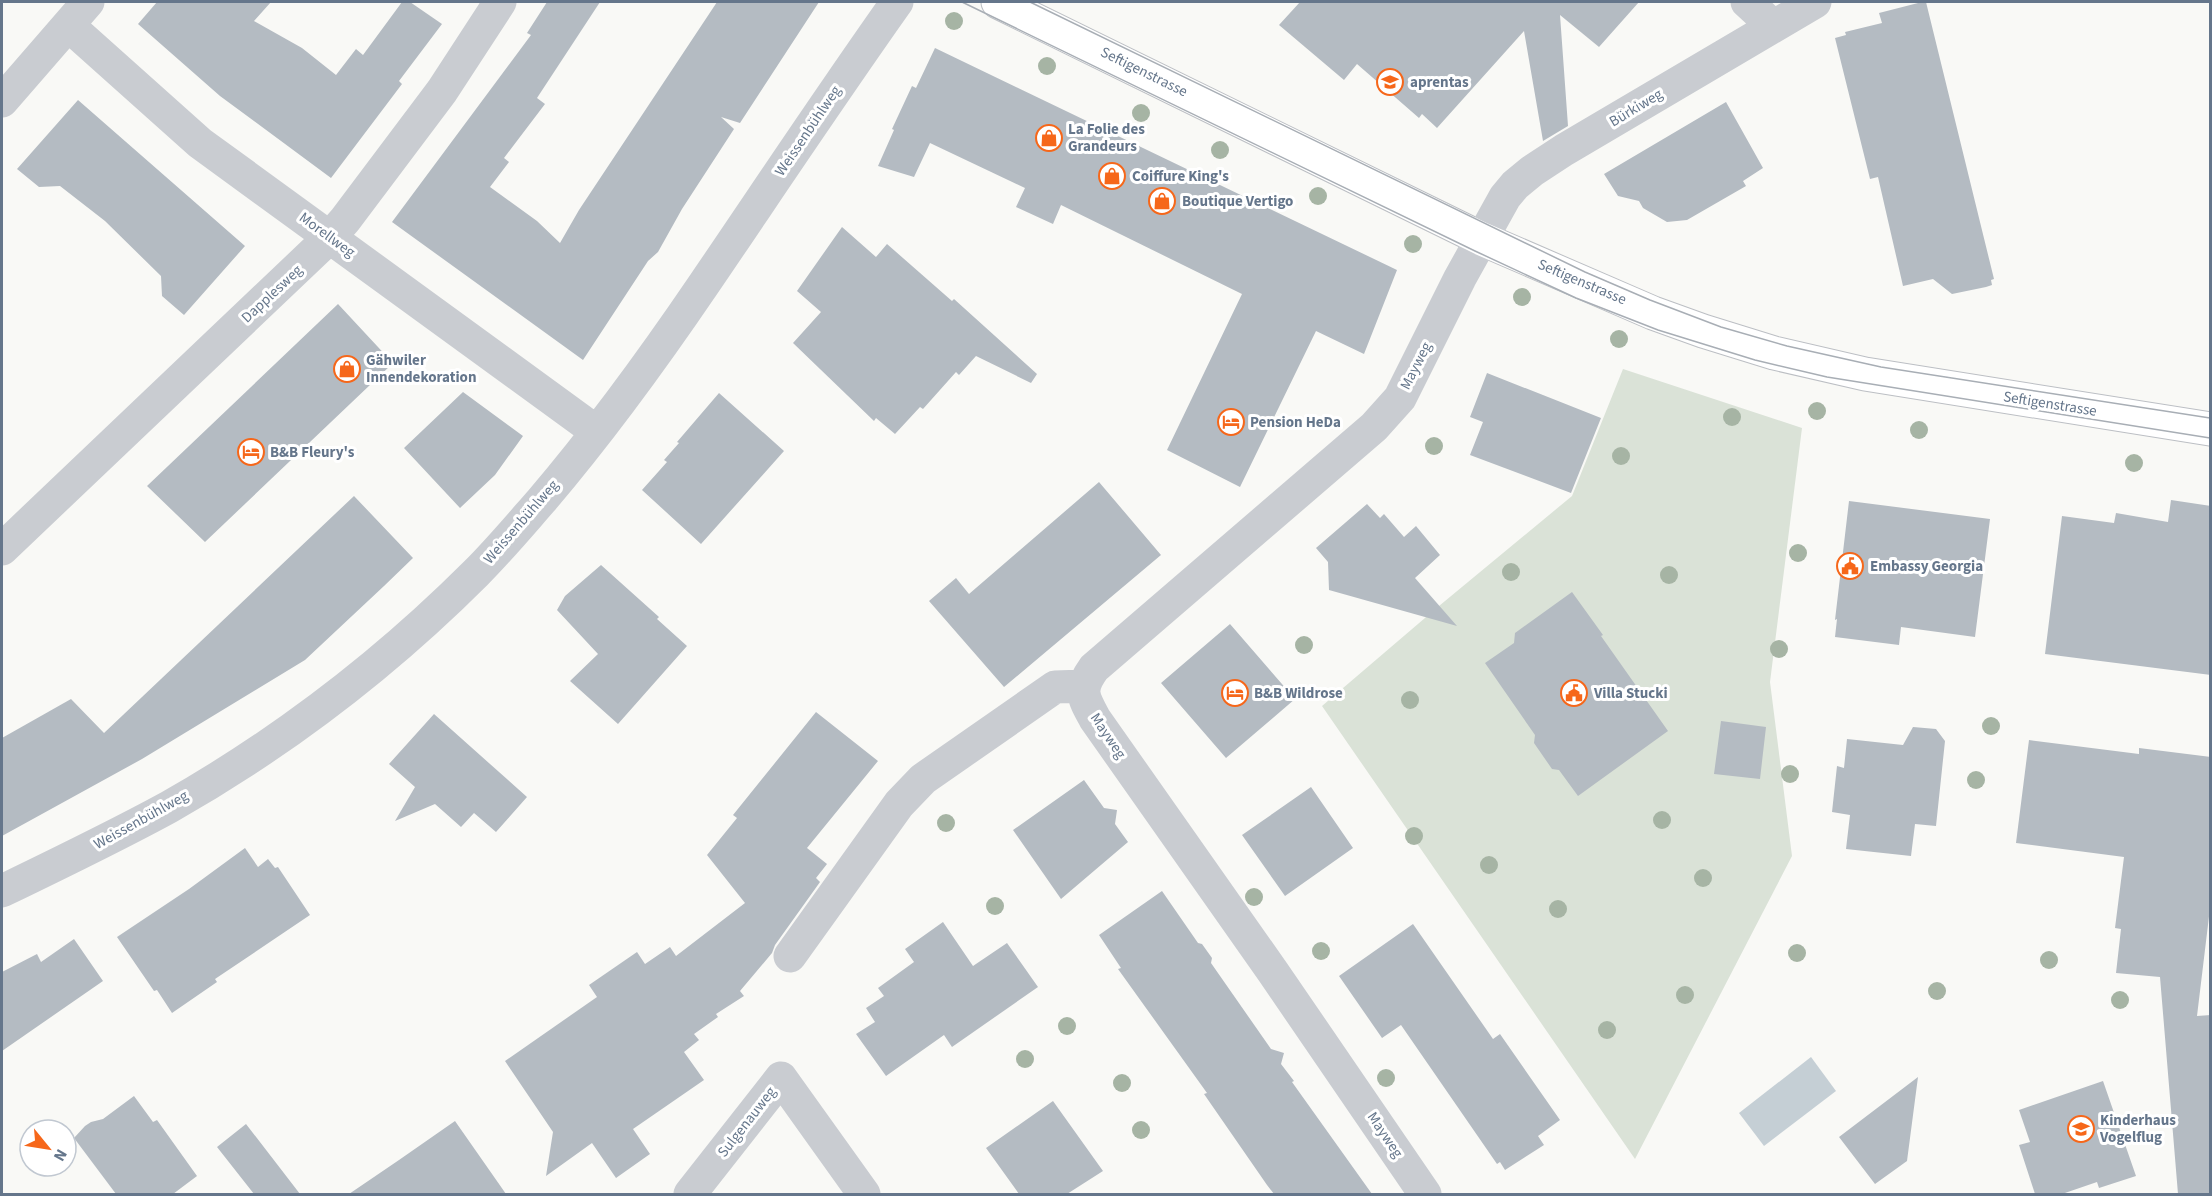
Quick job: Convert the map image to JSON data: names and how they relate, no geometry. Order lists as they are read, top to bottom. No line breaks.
{"streets":{"main road":["Seftigenstrasse"],"street":["Bürkiweg","Weissenbühlweg","Morellweg","Dapplesweg","Mayweg","Sulgenauweg"]},"crossings":[["Seftigenstrasse","Bürkiweg"],["Seftigenstrasse","Mayweg"],["Bürkiweg","Mayweg"],["Weissenbühlweg","Morellweg"],["Morellweg","Dapplesweg"]],"places":{"school or university":["aprentas","Kinderhaus Vogelflug"],"shop":["La Folie des Grandeurs","Coiffure King's","Boutique Vertigo","Gähwiler Innendekoration"],"hotel":["Pension HeDa","B&B Fleury's","B&B Wildrose"],"public building":["Embassy Georgia","Villa Stucki"]},"north":"bottom right"}
